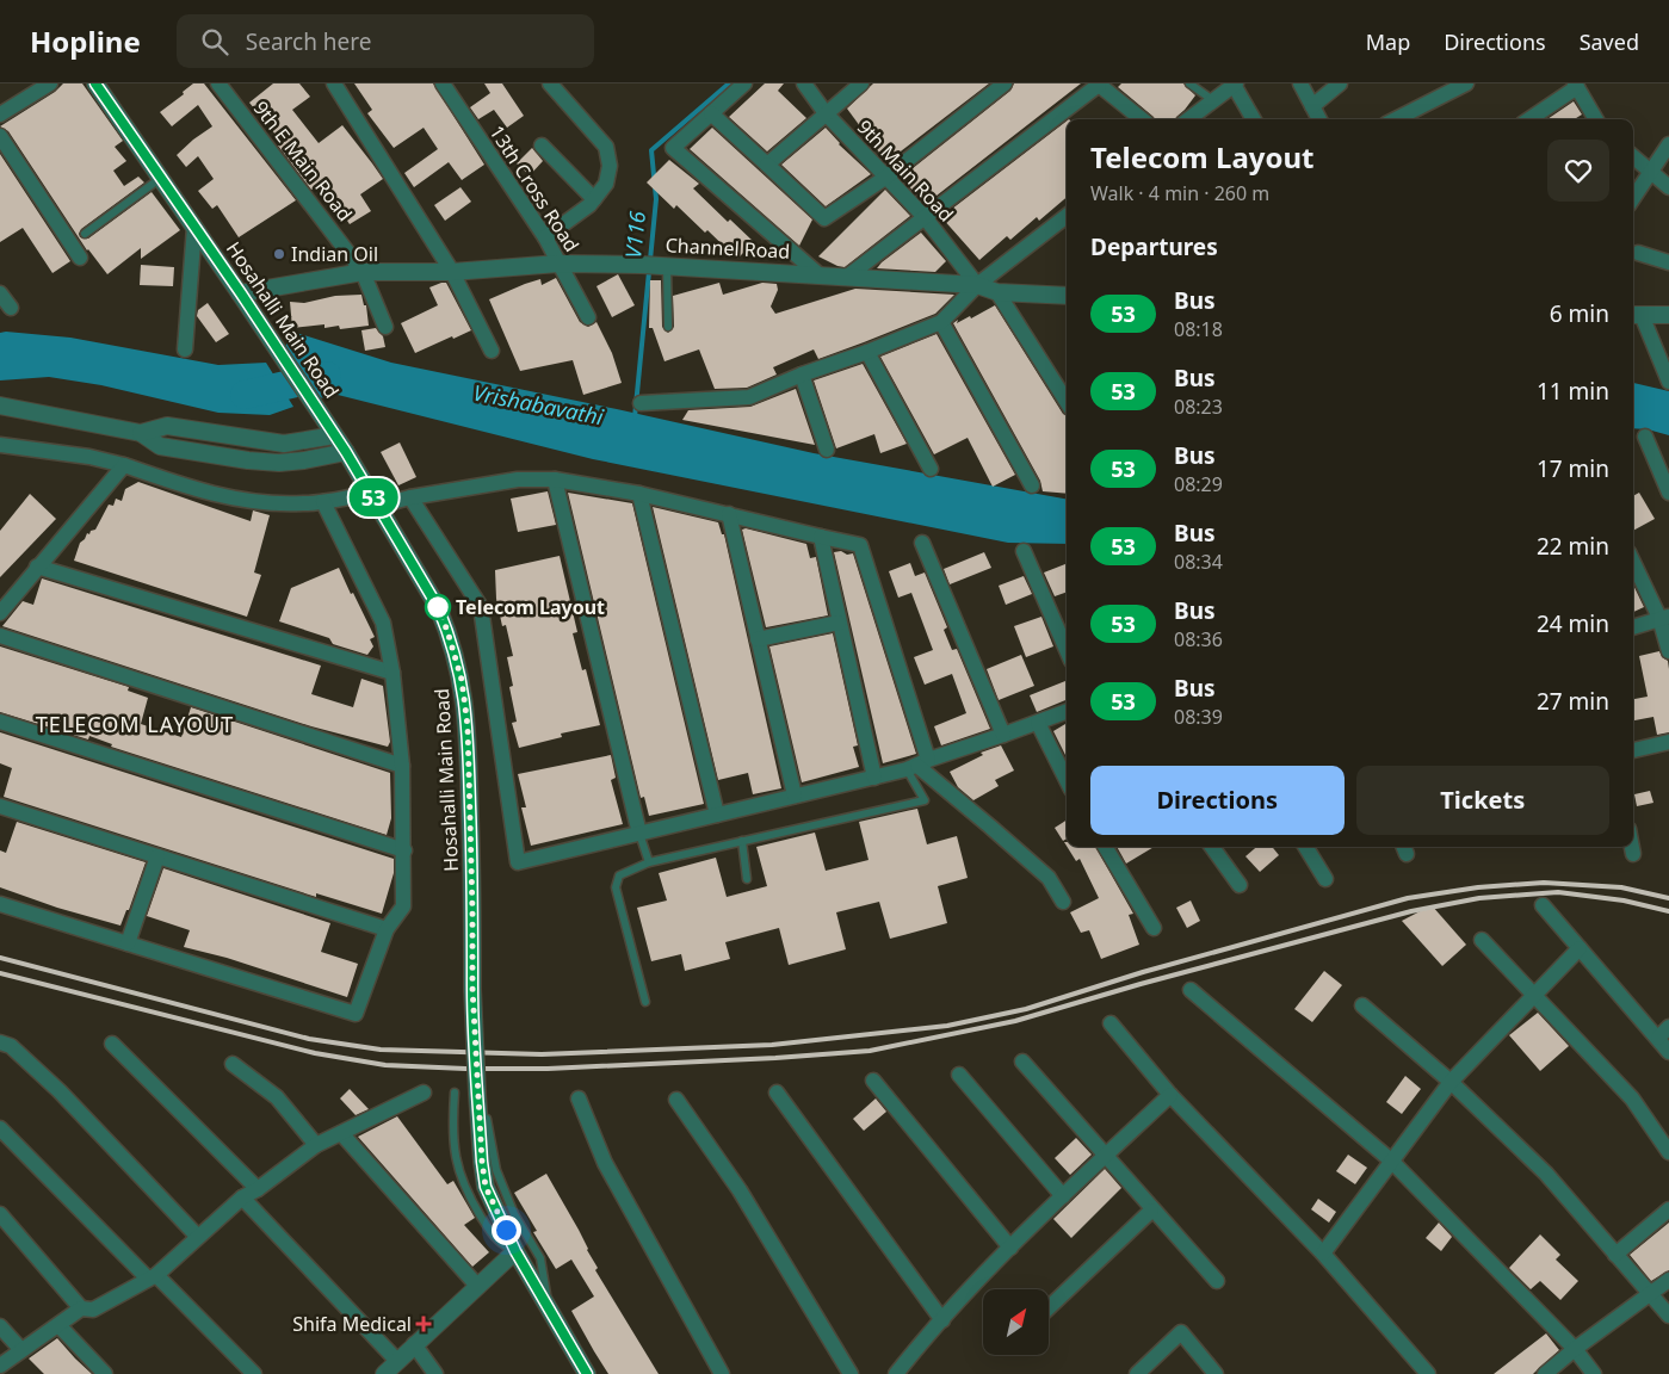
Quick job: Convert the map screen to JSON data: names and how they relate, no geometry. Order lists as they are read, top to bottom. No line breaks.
{"streets":{"street":["9th E Main Road","9th Main Road","13th Cross Road","Channel Road","Hosahalli Main Road"]},"crossings":[["9th E Main Road","Channel Road"],["9th Main Road","Channel Road"],["13th Cross Road","Channel Road"],["Channel Road","Hosahalli Main Road"]],"districts":["TELECOM LAYOUT"],"water":["V116","Vrishabavathi"],"places":{"other":["Indian Oil","Telecom Layout"],"health":["Shifa Medical"]},"lines":["bus line 53"],"north":"top right","page":{"header":"Hopline","search":"Search here","nav":["Map","Directions","Saved"],"on_map":"53","heading":[["Telecom Layout","Walk · 4 min · 260 m"],"Departures"],"list":[{"mark":"53","name":"Bus","note":"08:18","value":"6 min"},{"mark":"53","name":"Bus","note":"08:23","value":"11 min"},{"mark":"53","name":"Bus","note":"08:29","value":"17 min"},{"mark":"53","name":"Bus","note":"08:34","value":"22 min"},{"mark":"53","name":"Bus","note":"08:36","value":"24 min"},{"mark":"53","name":"Bus","note":"08:39","value":"27 min"}],"buttons":["Directions","Tickets"]}}
